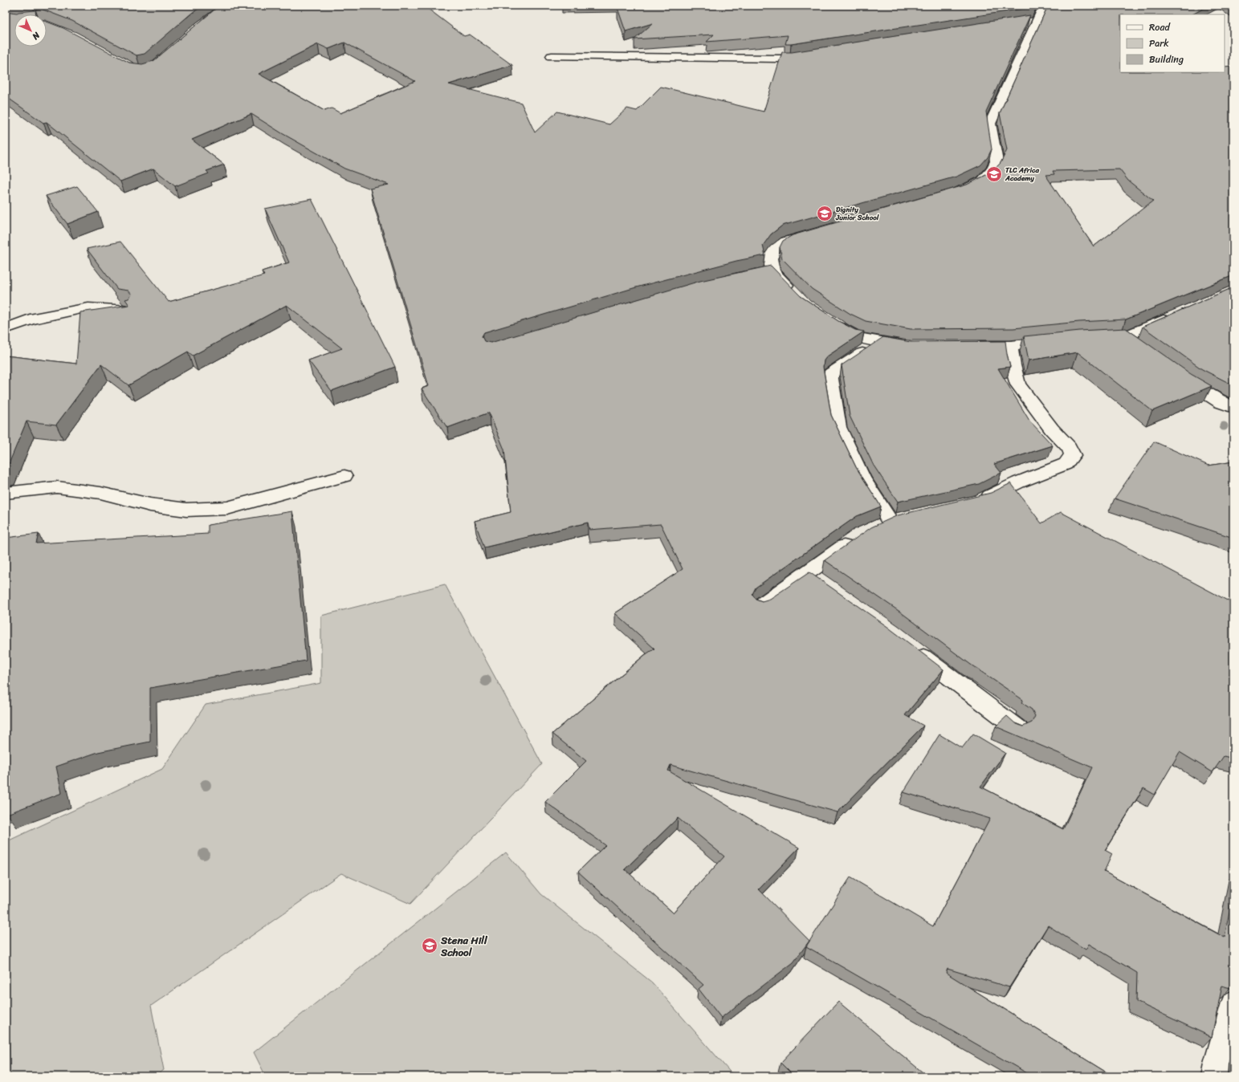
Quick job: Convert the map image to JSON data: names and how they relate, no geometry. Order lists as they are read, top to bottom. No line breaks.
{"places":{"school or university":["TLC Africa Academy","Dignity Junior School","Stena Hill School"]},"legend":["Road","Park","Building"],"north":"bottom right"}
